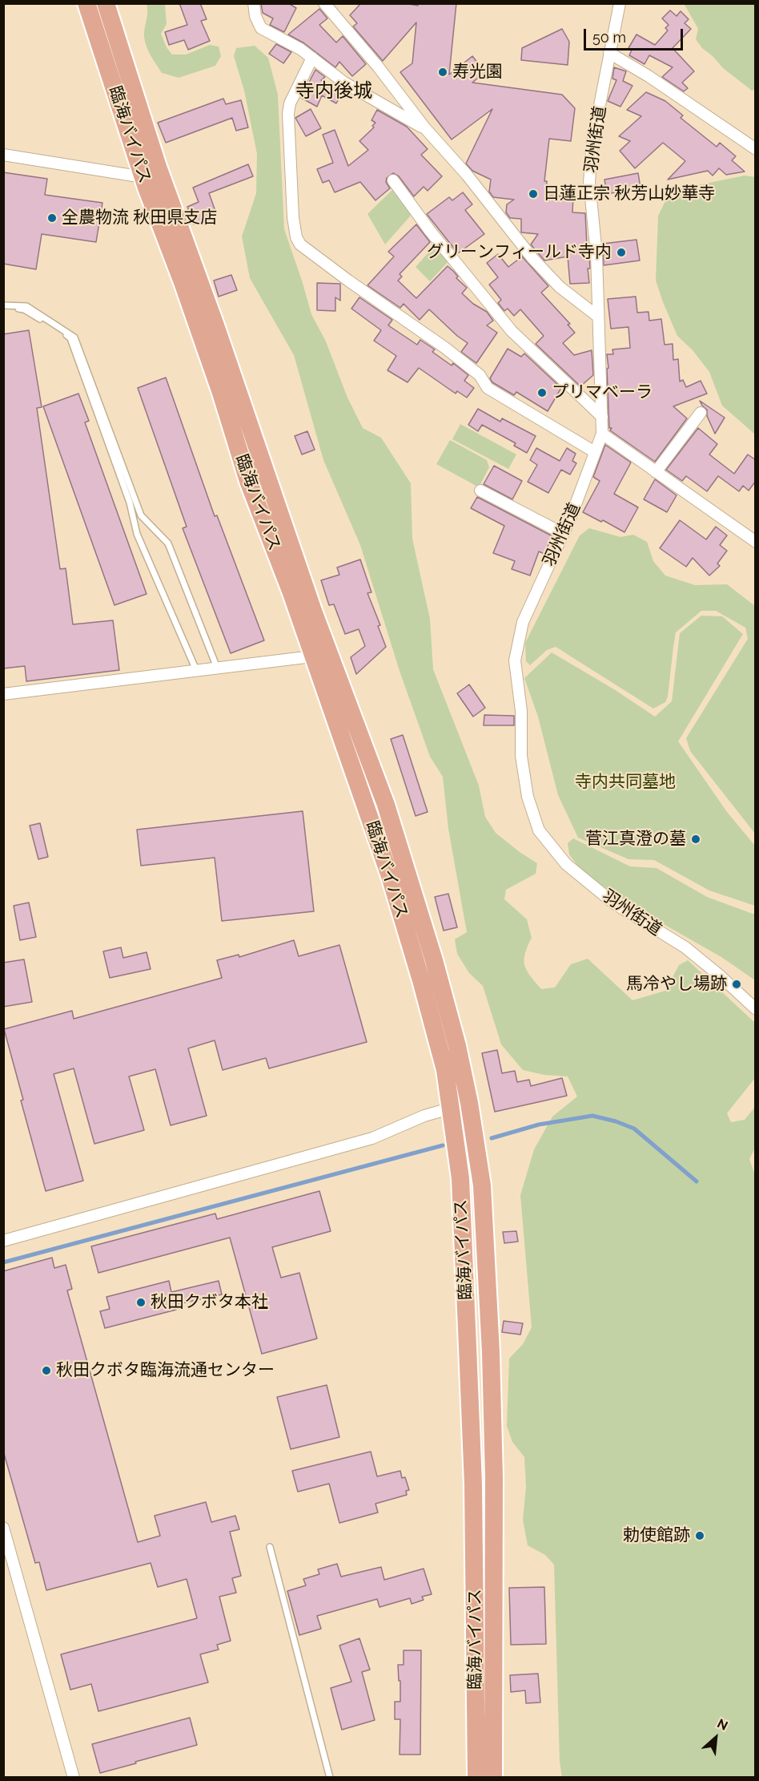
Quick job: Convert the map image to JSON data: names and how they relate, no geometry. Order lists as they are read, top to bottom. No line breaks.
{"streets":{"highway":["臨海バイパス"],"street":["羽州街道"]},"districts":["寺内後城"],"parks":["寺内共同墓地"],"places":["寿光園","日蓮正宗 秋芳山妙華寺","全農物流 秋田県支店","グリーンフィールド寺内","プリマベーラ","菅江真澄の墓","馬冷やし場跡","秋田クボタ本社","秋田クボタ臨海流通センター","勅使館跡"],"scale_bar":"50 m","north":"top right"}
